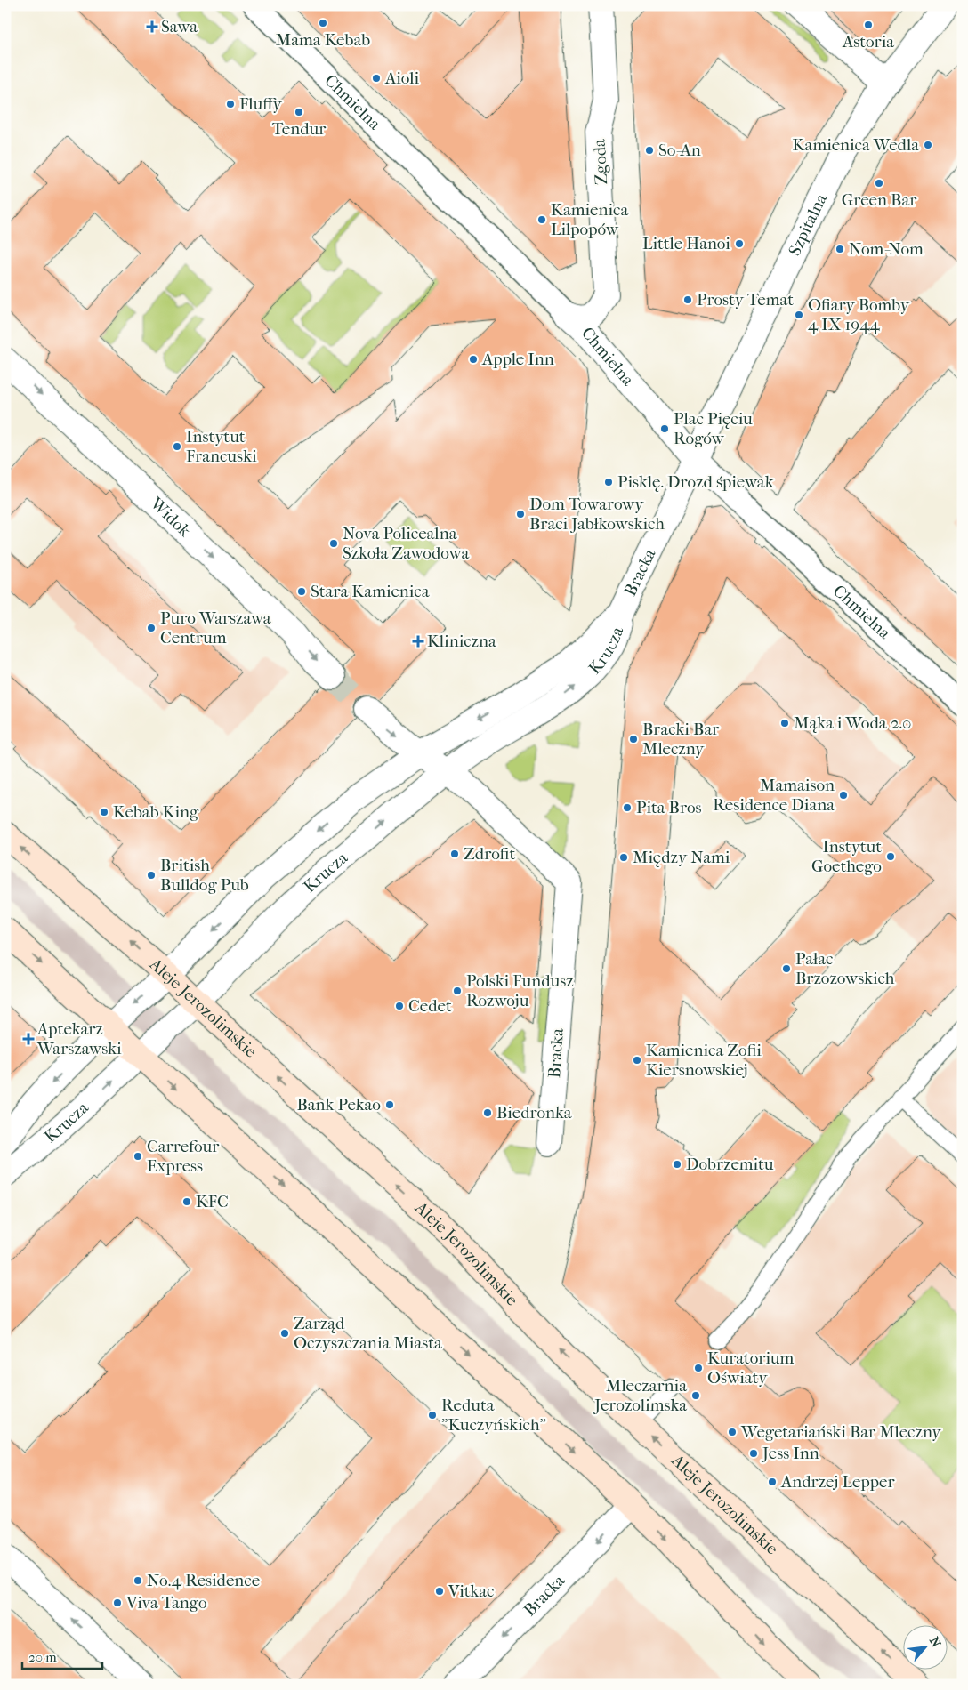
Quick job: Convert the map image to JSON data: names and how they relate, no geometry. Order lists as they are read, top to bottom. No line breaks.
{"streets":{"main road":["Aleje Jerozolimskie"],"street":["Chmielna","Zgoda","Szpitalna","Widok","Bracka","Krucza"]},"crossings":[["Chmielna","Zgoda"],["Chmielna","Szpitalna"],["Chmielna","Bracka"],["Szpitalna","Bracka"],["Bracka","Krucza"],["Krucza","Aleje Jerozolimskie"]],"one_way":["Widok"],"places":{"other":["Mama Kebab","Astoria","Aioli","Fluffy","Tendur","Kamienica Wedla","So-An","Green Bar","Kamienica Lilpopów","Little Hanoi","Nom-Nom","Prosty Temat","Ofiary Bomby 4 IX 1944","Apple Inn","Plac Pięciu Rogów","Instytut Francuski","Pisklę. Drozd śpiewak","Dom Towarowy Braci Jabłkowskich","Nova Policealna Szkoła Zawodowa","Stara Kamienica","Puro Warszawa Centrum","Mąka i Woda 2.0","Bracki Bar Mleczny","Mamaison Residence Diana","Pita Bros","Kebab King","Zdrofit","Instytut Goethego","Między Nami","British Bulldog Pub","Pałac Brzozowskich","Polski Fundusz Rozwoju","Cedet","Kamienica Zofii Kiersnowskiej","Bank Pekao","Biedronka","Carrefour Express","Dobrzemitu","KFC","Zarząd Oczyszczania Miasta","Kuratorium Oświaty","Mleczarnia Jerozolimska","Reduta \"Kuczyńskich\"","Wegetariański Bar Mleczny","Jess Inn","Andrzej Lepper","No.4 Residence","Vitkac","Viva Tango"],"health":["Sawa","Kliniczna","Aptekarz Warszawski"]},"scale_bar":"20 m","north":"top right"}
